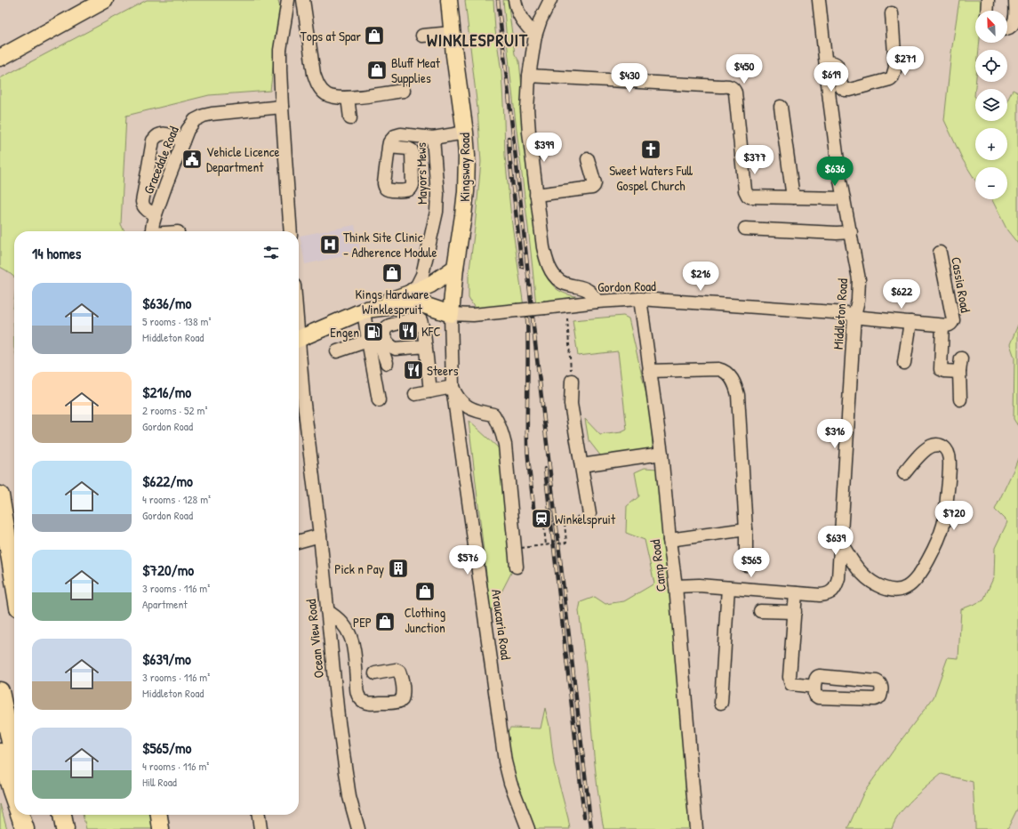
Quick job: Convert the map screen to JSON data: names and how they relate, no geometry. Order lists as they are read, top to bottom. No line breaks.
{"streets":{"main road":["Kingsway Road"],"street":["Gracedale Road","Mayors Mews","Cassia Road","Gordon Road","Middleton Road","Camp Road","Araucaria Road","Ocean View Road"]},"crossings":[["Kingsway Road","Mayors Mews"],["Kingsway Road","Gordon Road"],["Kingsway Road","Araucaria Road"],["Cassia Road","Gordon Road"],["Gordon Road","Middleton Road"],["Gordon Road","Camp Road"],["Gordon Road","Araucaria Road"]],"districts":["WINKLESPRUIT"],"places":{"shop":["Tops at Spar","Bluff Meat Supplies","Kings Hardware Winklespruit","Clothing Junction","PEP"],"church":["Sweet Waters Full Gospel Church"],"public building":["Vehicle Licence Department"],"hospital":["Think Site Clinic - Adherence Module"],"restaurant":["KFC","Steers"],"fuel station":["Engen"],"station":["Winkelspruit"],"building":["Pick n Pay"]},"north":"top left","page":{"map_buttons":["+","−"],"price":["$271","$450","$619","$430","$399","$377","$636","$216","$622","$316","$720","$639","$576","$565"],"heading":"14 homes","list":[{"name":"$636/mo","note":"5 rooms · 138 m² · Middleton Road"},{"name":"$216/mo","note":"2 rooms · 52 m² · Gordon Road"},{"name":"$622/mo","note":"4 rooms · 128 m² · Gordon Road"},{"name":"$720/mo","note":"3 rooms · 116 m² · Apartment"},{"name":"$639/mo","note":"3 rooms · 116 m² · Middleton Road"},{"name":"$565/mo","note":"4 rooms · 116 m² · Hill Road"}]}}
